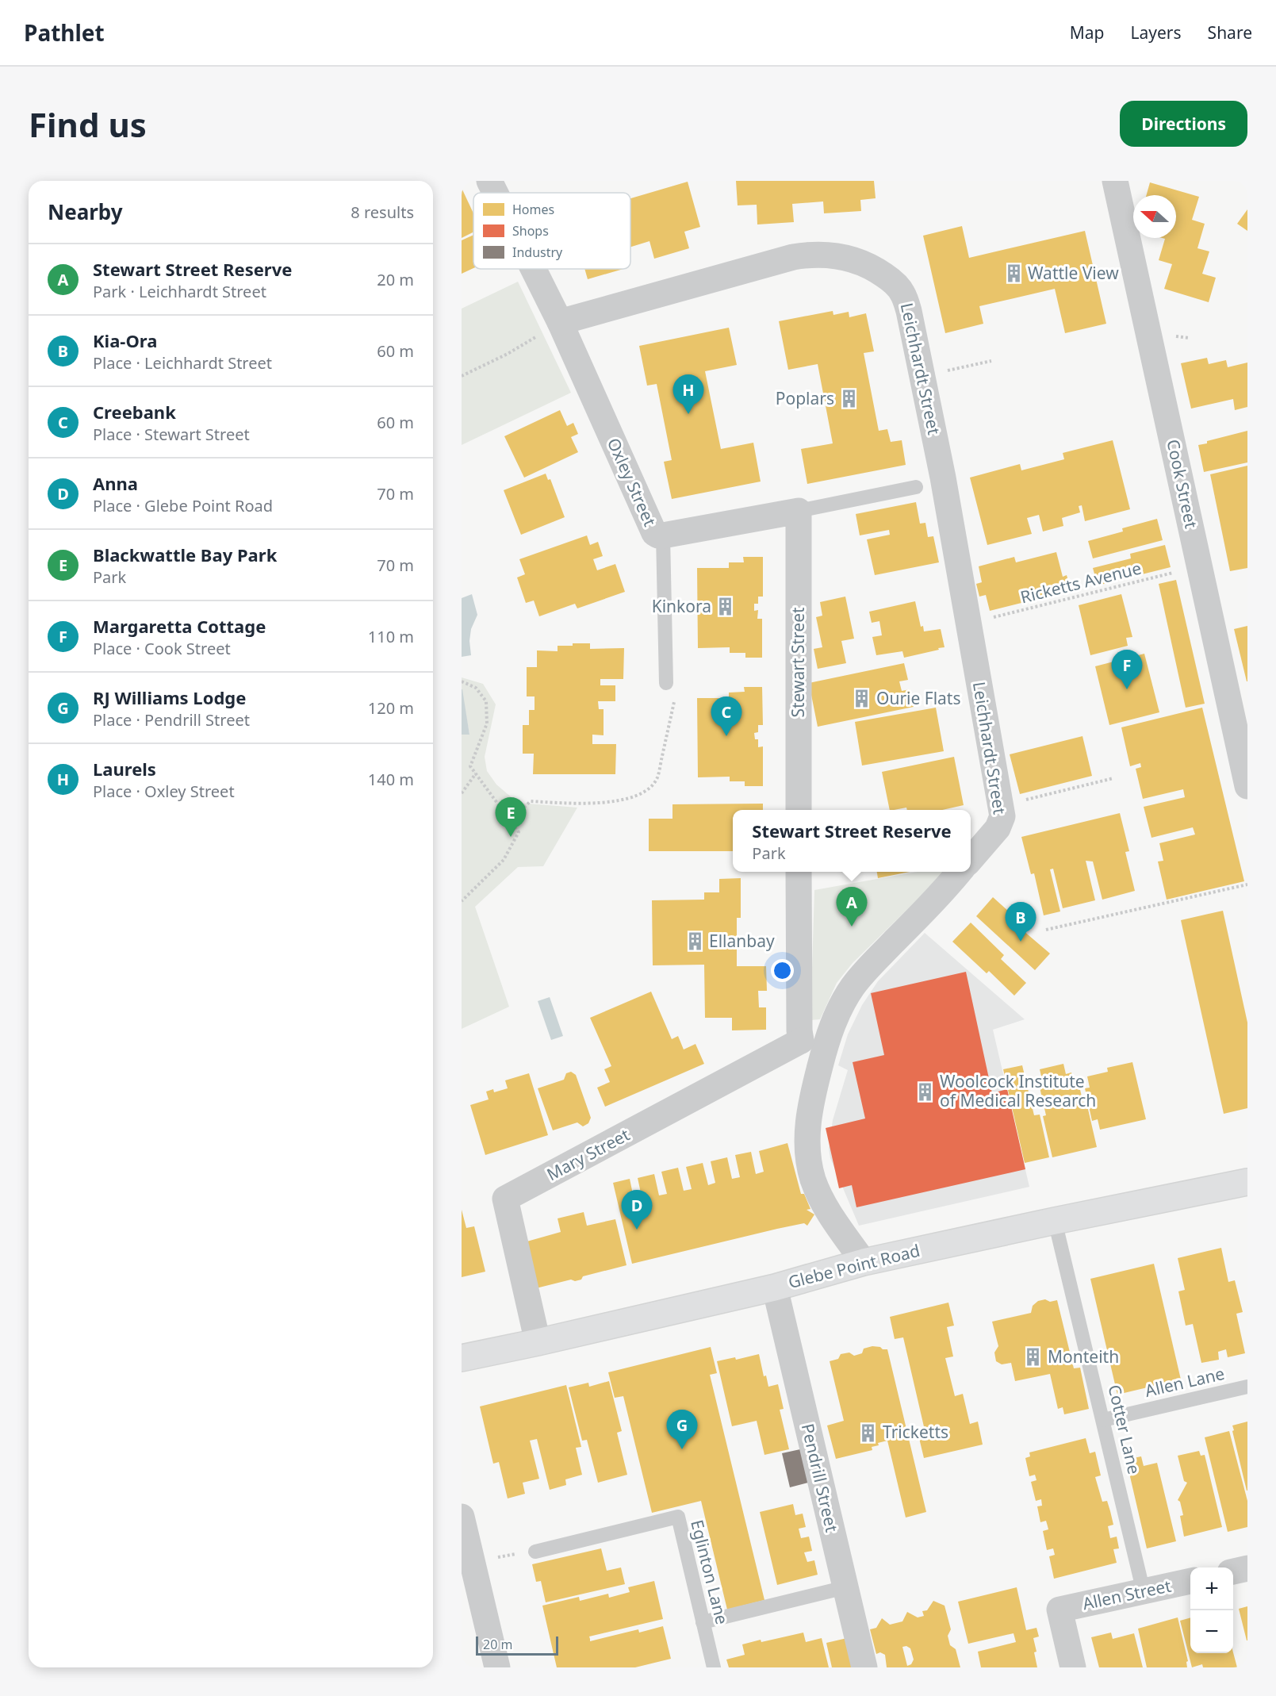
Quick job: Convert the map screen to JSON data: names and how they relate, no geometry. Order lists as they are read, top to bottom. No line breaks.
{"streets":{"street":["Leichhardt Street","Oxley Street","Cook Street","Stewart Street","Mary Street","Glebe Point Road","Pendrill Street","Allen Street"],"lane":["Allen Lane","Cotter Lane","Eglinton Lane"],"path":["Ricketts Avenue"]},"crossings":[["Leichhardt Street","Oxley Street"],["Leichhardt Street","Ricketts Avenue"],["Oxley Street","Stewart Street"],["Cook Street","Ricketts Avenue"],["Mary Street","Glebe Point Road"],["Glebe Point Road","Cotter Lane"],["Glebe Point Road","Pendrill Street"],["Allen Lane","Cotter Lane"],["Cotter Lane","Allen Street"]],"places":{"building":["Wattle View","Poplars","Kinkora","Ourie Flats","Ellanbay","Woolcock Institute of Medical Research","Monteith","Tricketts"]},"legend":["Homes","Shops","Industry"],"scale_bar":"20 m","north":"left","page":{"header":"Pathlet","nav":["Map","Layers","Share"],"buttons":"Directions","title":"Find us","heading":["Nearby","8 results"],"list":[{"mark":"A","name":"Stewart Street Reserve","note":"Park · Leichhardt Street","value":"20 m"},{"mark":"B","name":"Kia-Ora","note":"Place · Leichhardt Street","value":"60 m"},{"mark":"C","name":"Creebank","note":"Place · Stewart Street","value":"60 m"},{"mark":"D","name":"Anna","note":"Place · Glebe Point Road","value":"70 m"},{"mark":"E","name":"Blackwattle Bay Park","note":"Park","value":"70 m"},{"mark":"F","name":"Margaretta Cottage","note":"Place · Cook Street","value":"110 m"},{"mark":"G","name":"RJ Williams Lodge","note":"Place · Pendrill Street","value":"120 m"},{"mark":"H","name":"Laurels","note":"Place · Oxley Street","value":"140 m"}],"pins":["H","F","C","E","A","B","D","G"],"popup":["Stewart Street Reserve","Park"],"map_buttons":["+","−"],"scale":"20 m"}}
